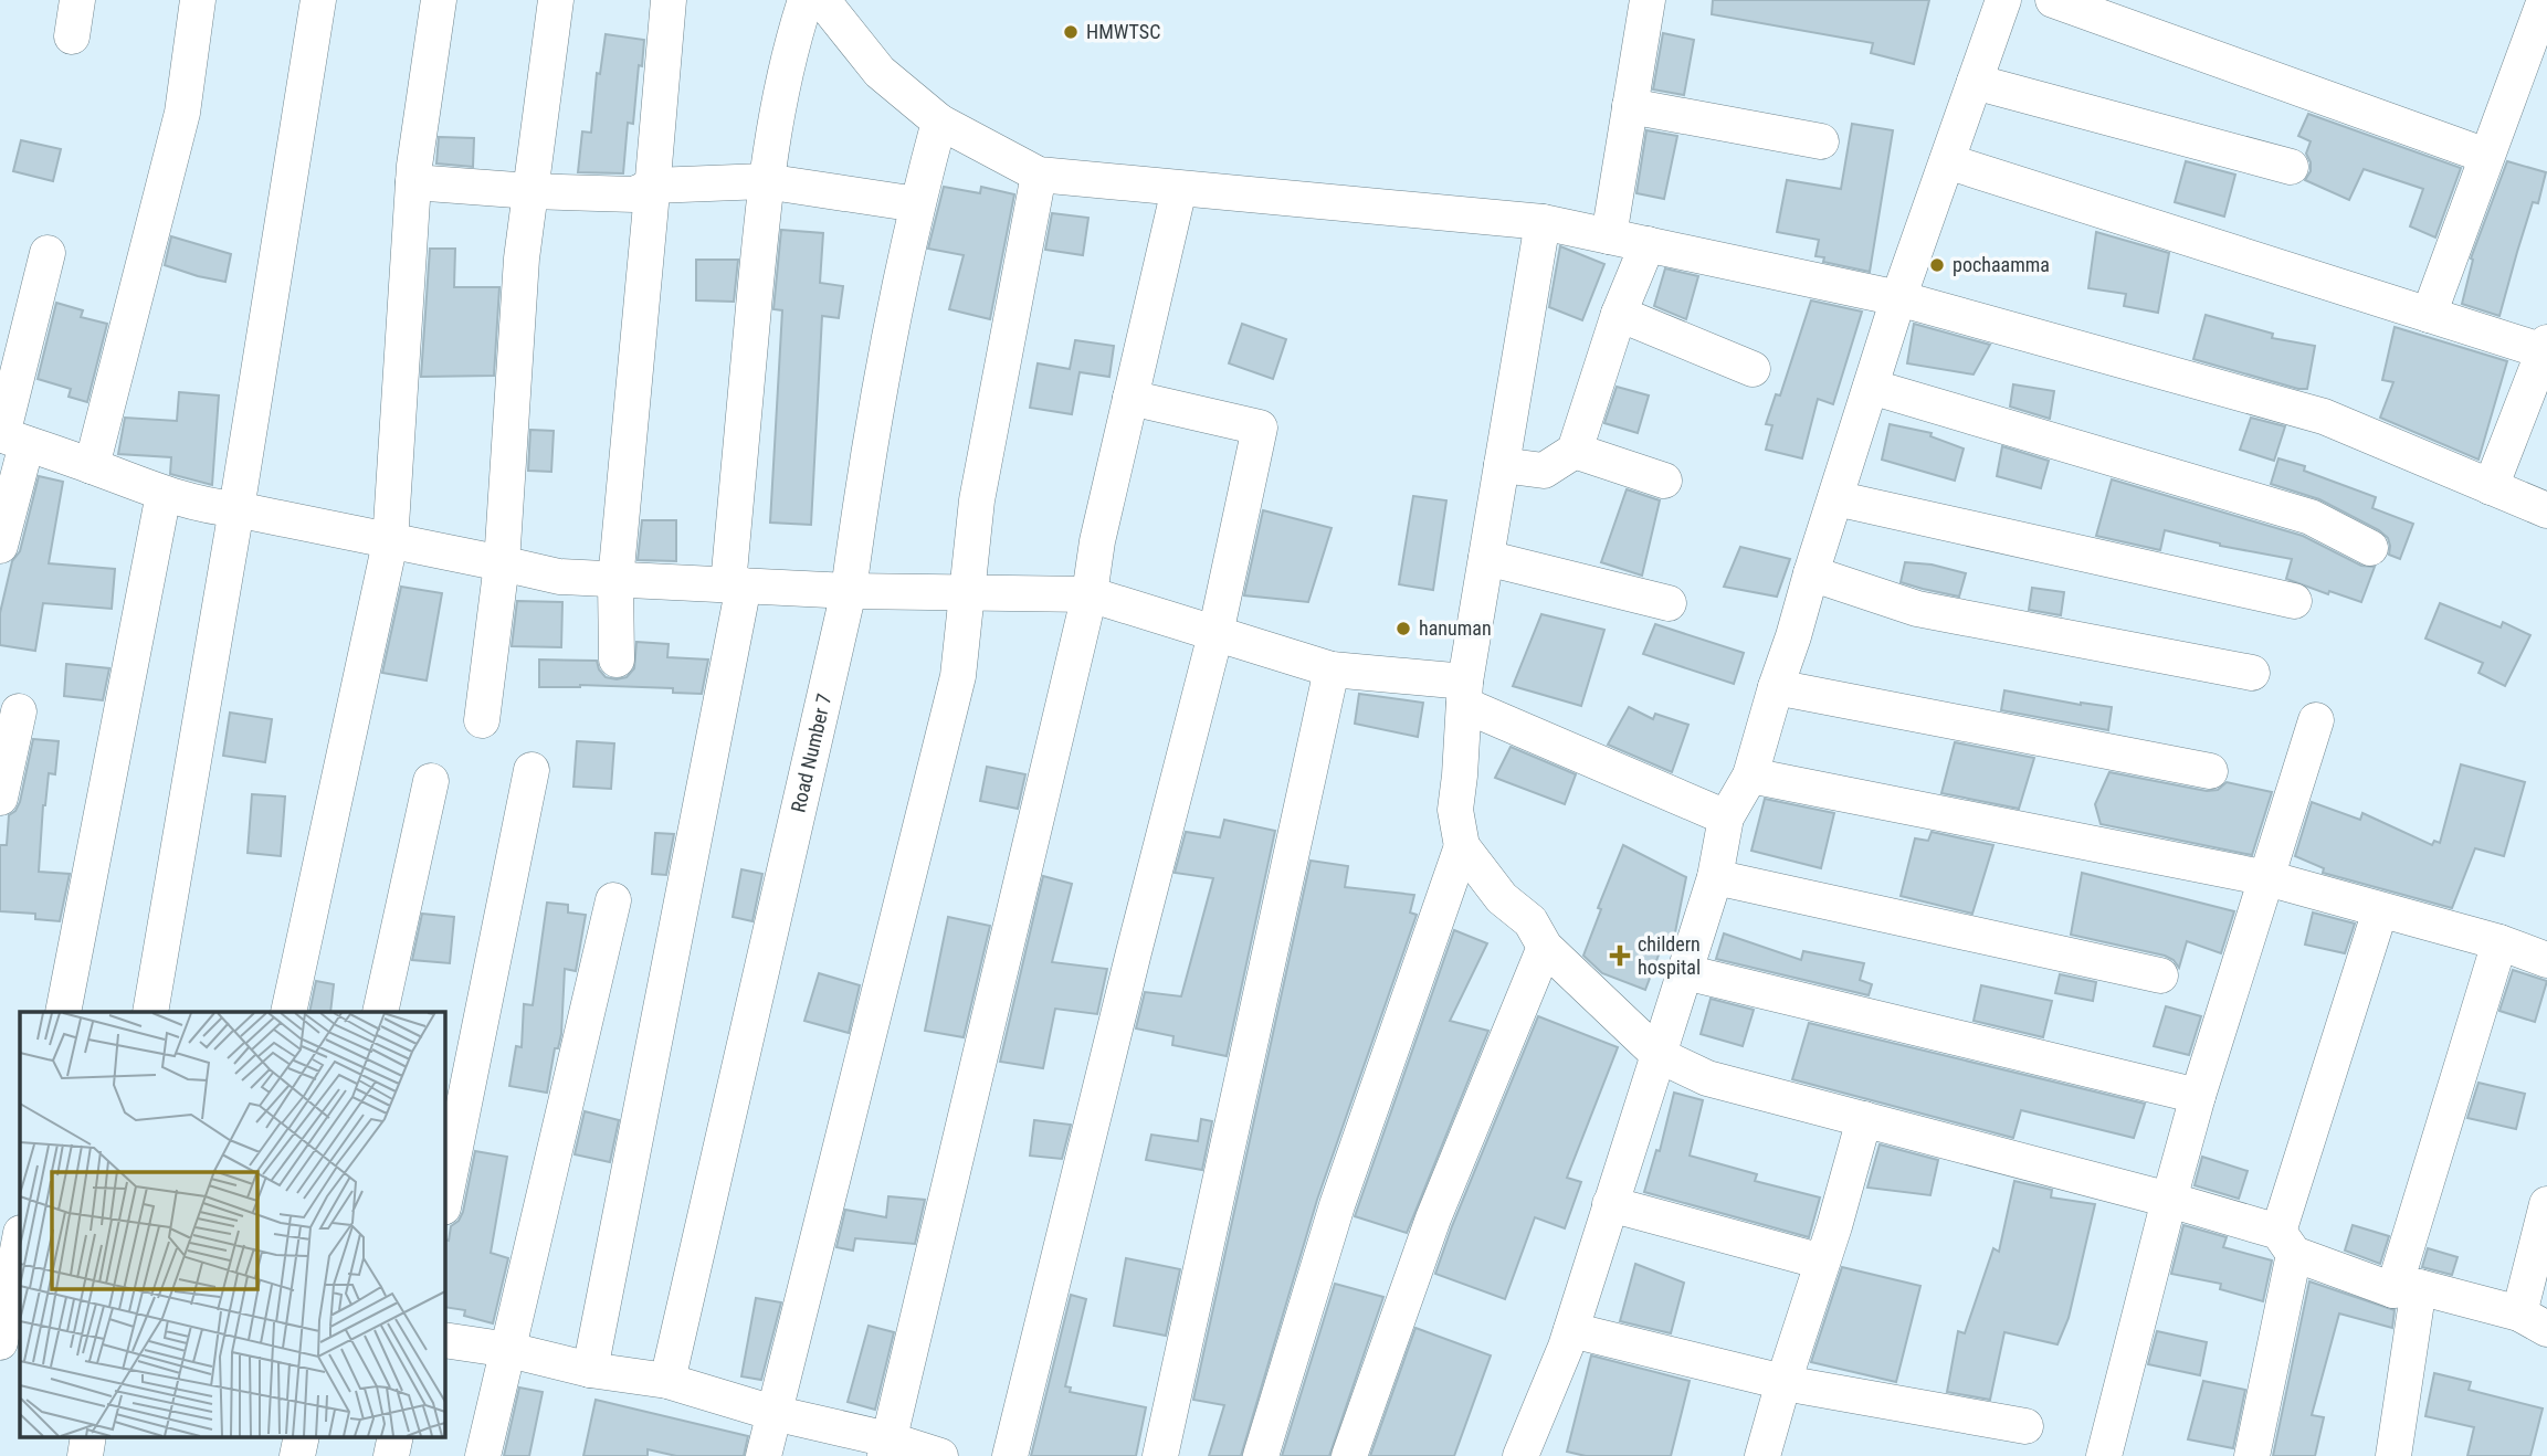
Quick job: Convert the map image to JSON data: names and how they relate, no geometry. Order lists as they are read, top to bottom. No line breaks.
{"streets":{"street":["Road Number 7"]},"places":{"other":["HMWTSC","pochaamma","hanuman"],"health":["childern hospital"]}}
